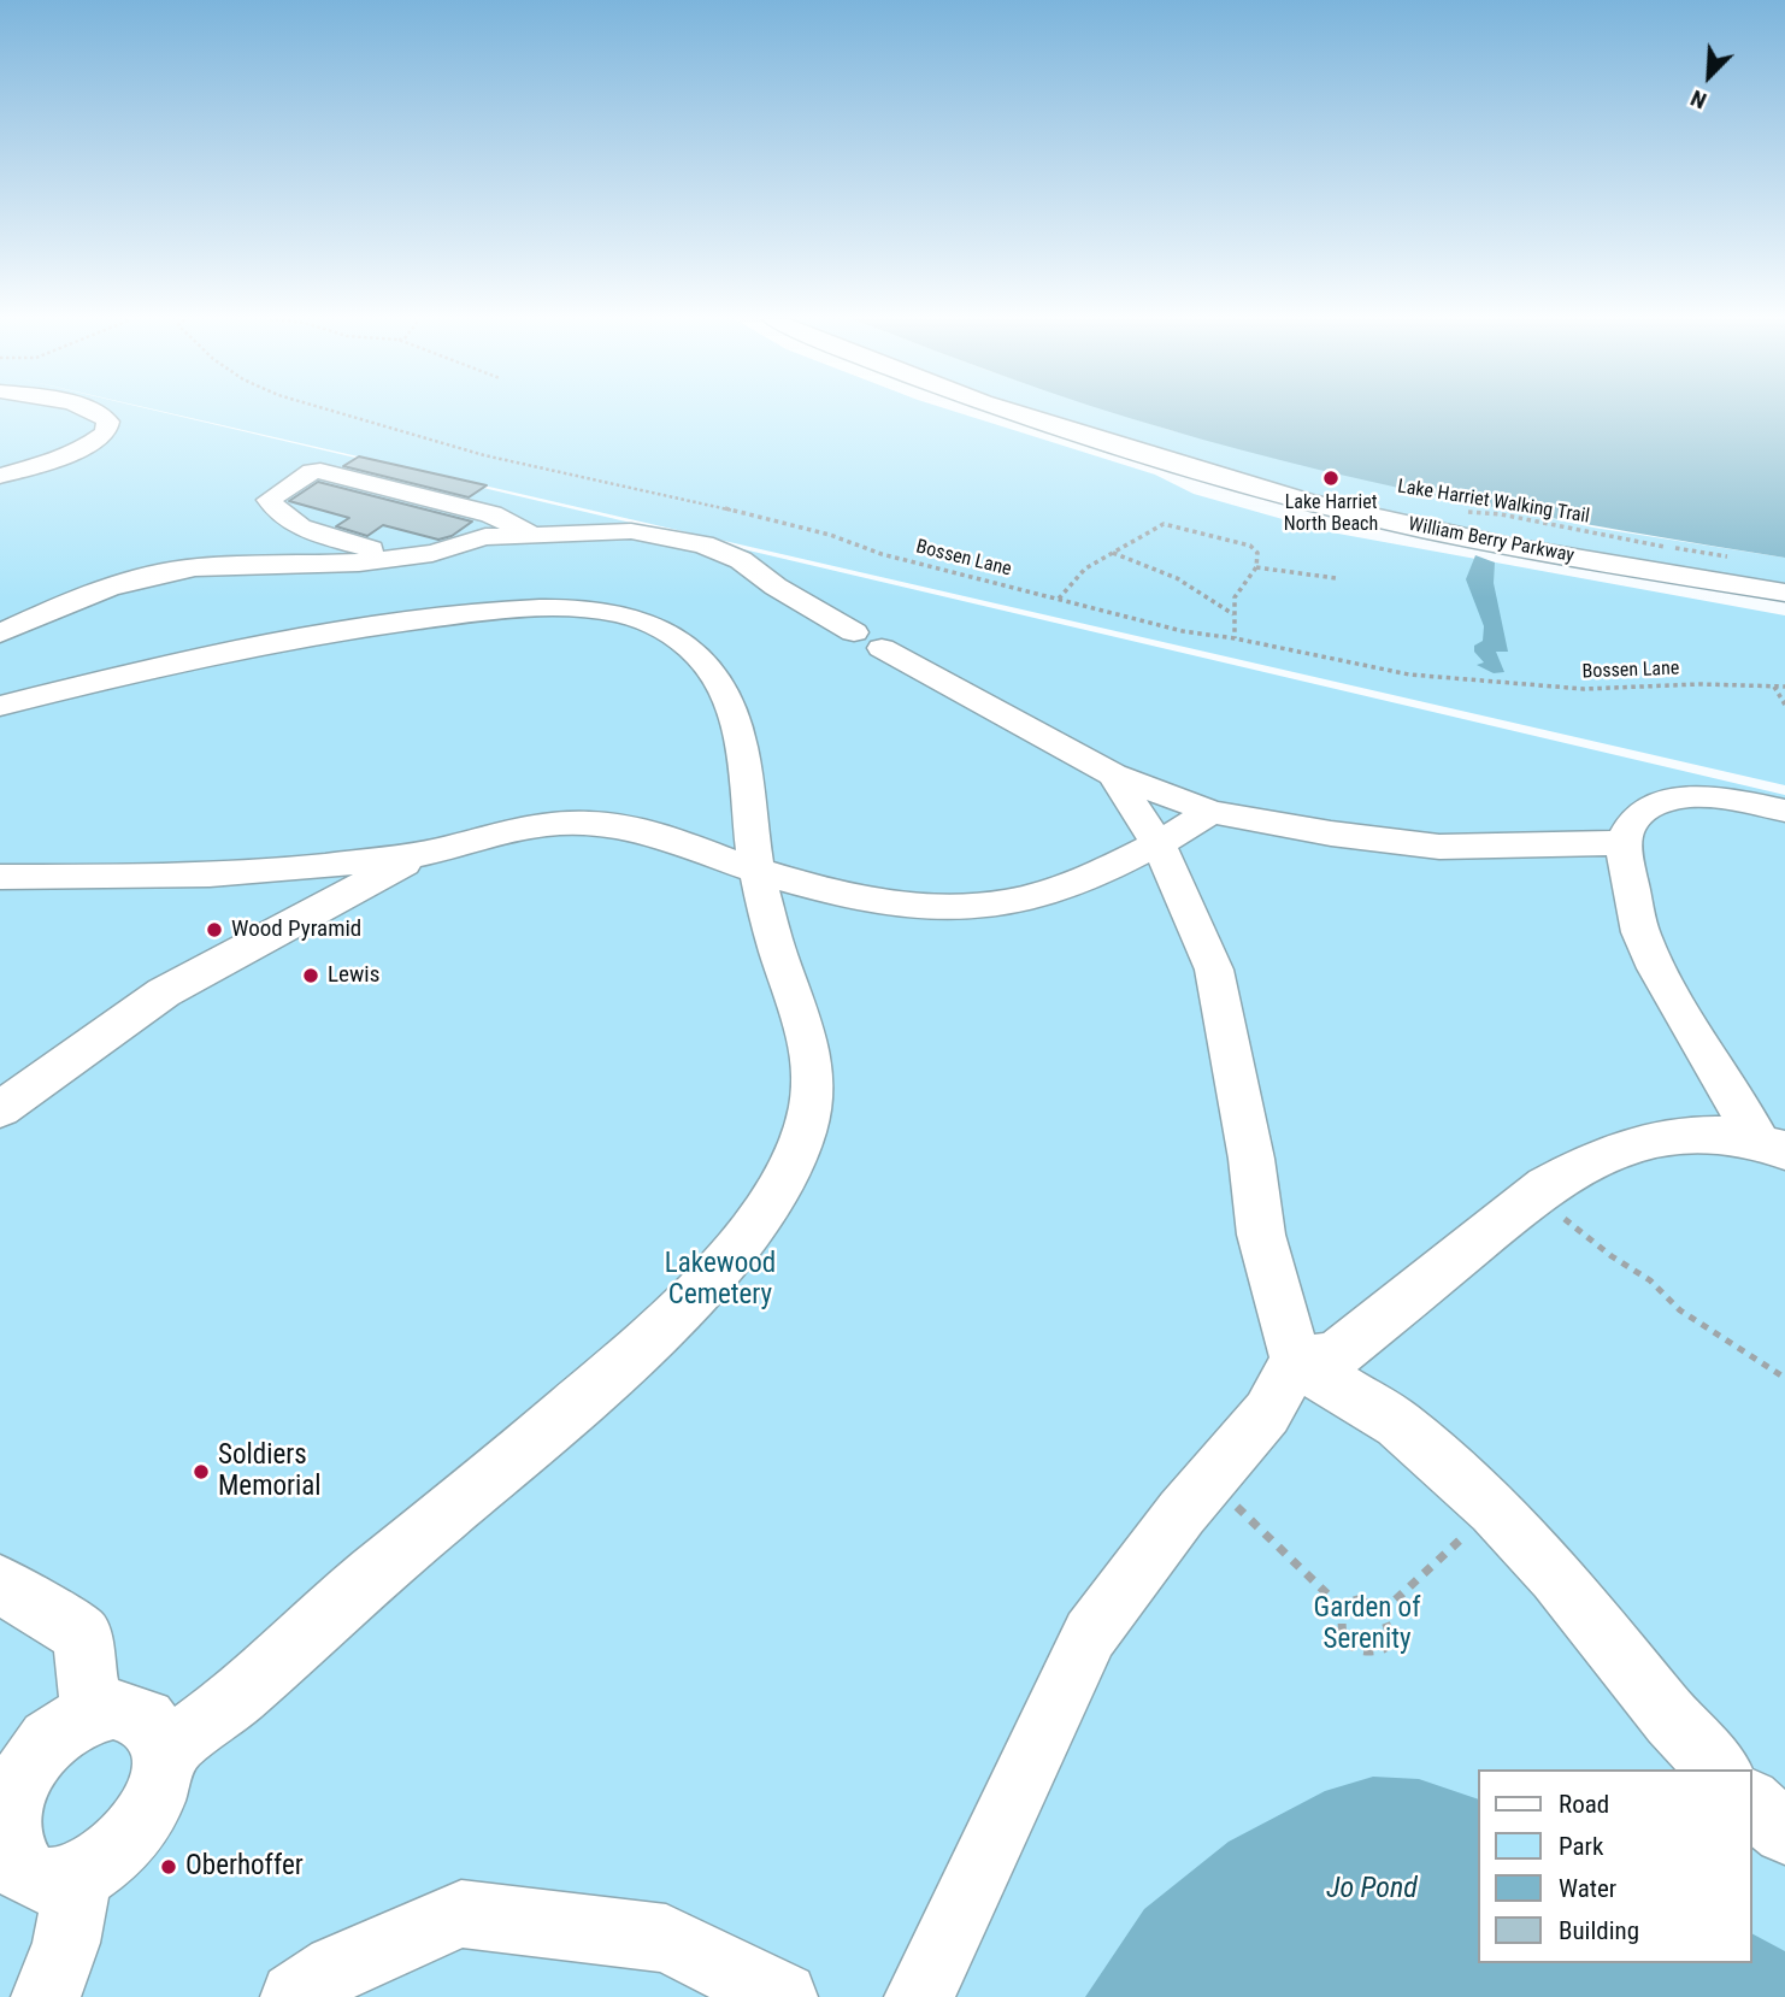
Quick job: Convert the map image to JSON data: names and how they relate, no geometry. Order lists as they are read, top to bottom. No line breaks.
{"streets":{"street":["William Berry Parkway"],"path":["Lake Harriet Walking Trail","Bossen Lane"]},"water":["Jo Pond"],"parks":["Lakewood Cemetery","Garden of Serenity"],"places":["Lake Harriet North Beach","Wood Pyramid","Lewis","Soldiers Memorial","Oberhoffer"],"legend":["Road","Park","Water","Building"],"north":"bottom left"}
